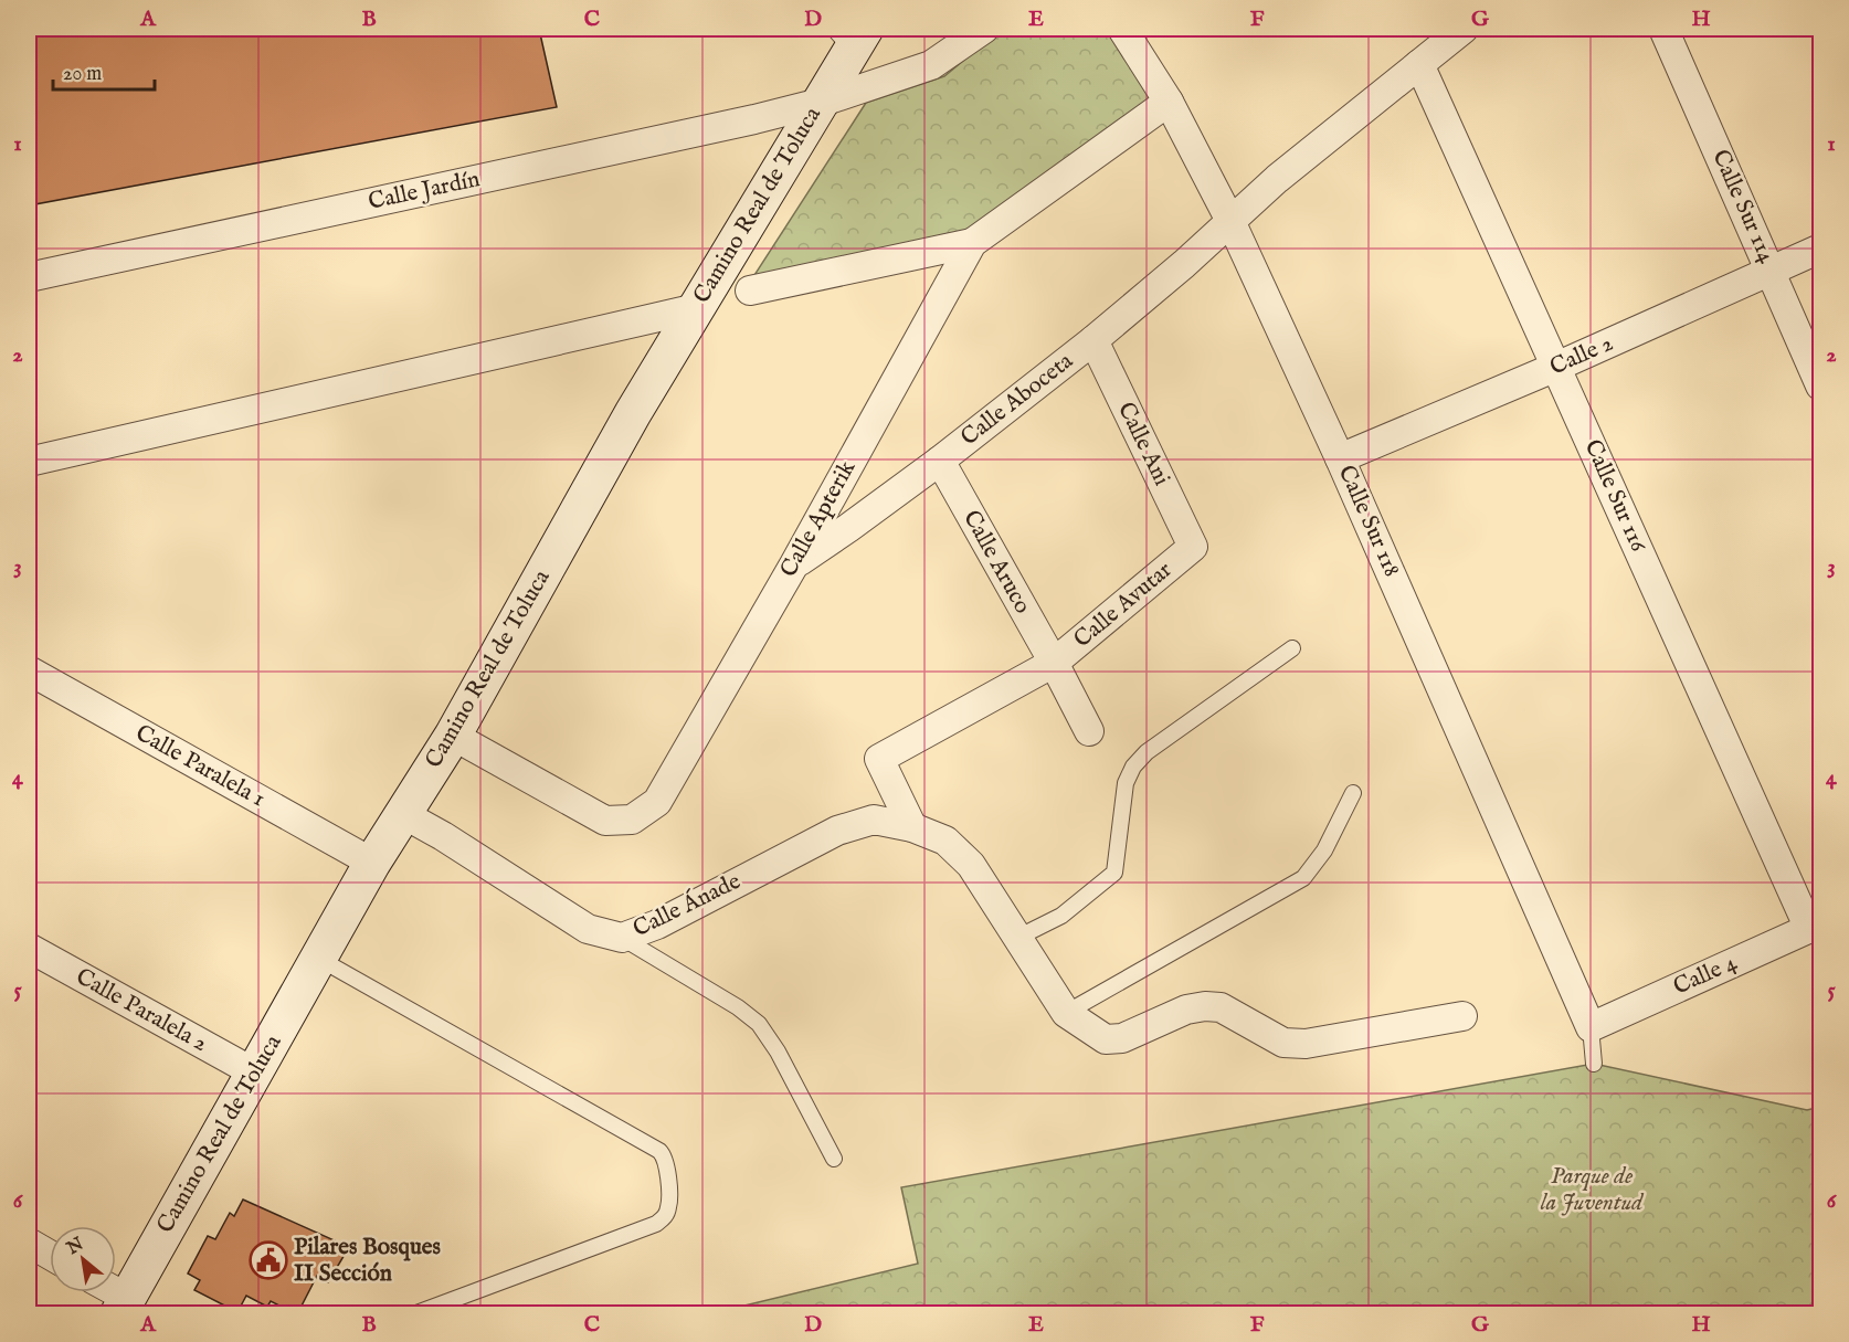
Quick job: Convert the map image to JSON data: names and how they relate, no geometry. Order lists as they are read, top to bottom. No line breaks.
{"streets":{"main road":["Camino Real de Toluca"],"street":["Calle Jardín","Calle Sur 114","Calle 2","Calle Aboceta","Calle Ani","Calle Sur 116","Calle Apterik","Calle Sur 118","Calle Aruco","Calle Avutar","Calle Paralela 1","Calle Ánade","Calle 4","Calle Paralela 2"]},"crossings":[["Calle Jardín","Camino Real de Toluca"],["Camino Real de Toluca","Calle Apterik"],["Camino Real de Toluca","Calle Paralela 1"],["Camino Real de Toluca","Calle Ánade"],["Camino Real de Toluca","Calle Paralela 2"],["Calle Sur 114","Calle 2"],["Calle 2","Calle Sur 116"],["Calle 2","Calle Sur 118"],["Calle Aboceta","Calle Ani"],["Calle Aboceta","Calle Sur 116"],["Calle Aboceta","Calle Apterik"],["Calle Aboceta","Calle Sur 118"],["Calle Aboceta","Calle Aruco"],["Calle Ani","Calle Avutar"],["Calle Sur 116","Calle 4"],["Calle Apterik","Calle Sur 118"],["Calle Sur 118","Calle 4"],["Calle Aruco","Calle Avutar"]],"parks":["Parque de la Juventud"],"places":{"public building":["Pilares Bosques II Sección"]},"scale_bar":"20 m","north":"top left","grid":{"columns":["A","B","C","D","E","F","G","H"],"rows":["1","2","3","4","5","6"]}}
